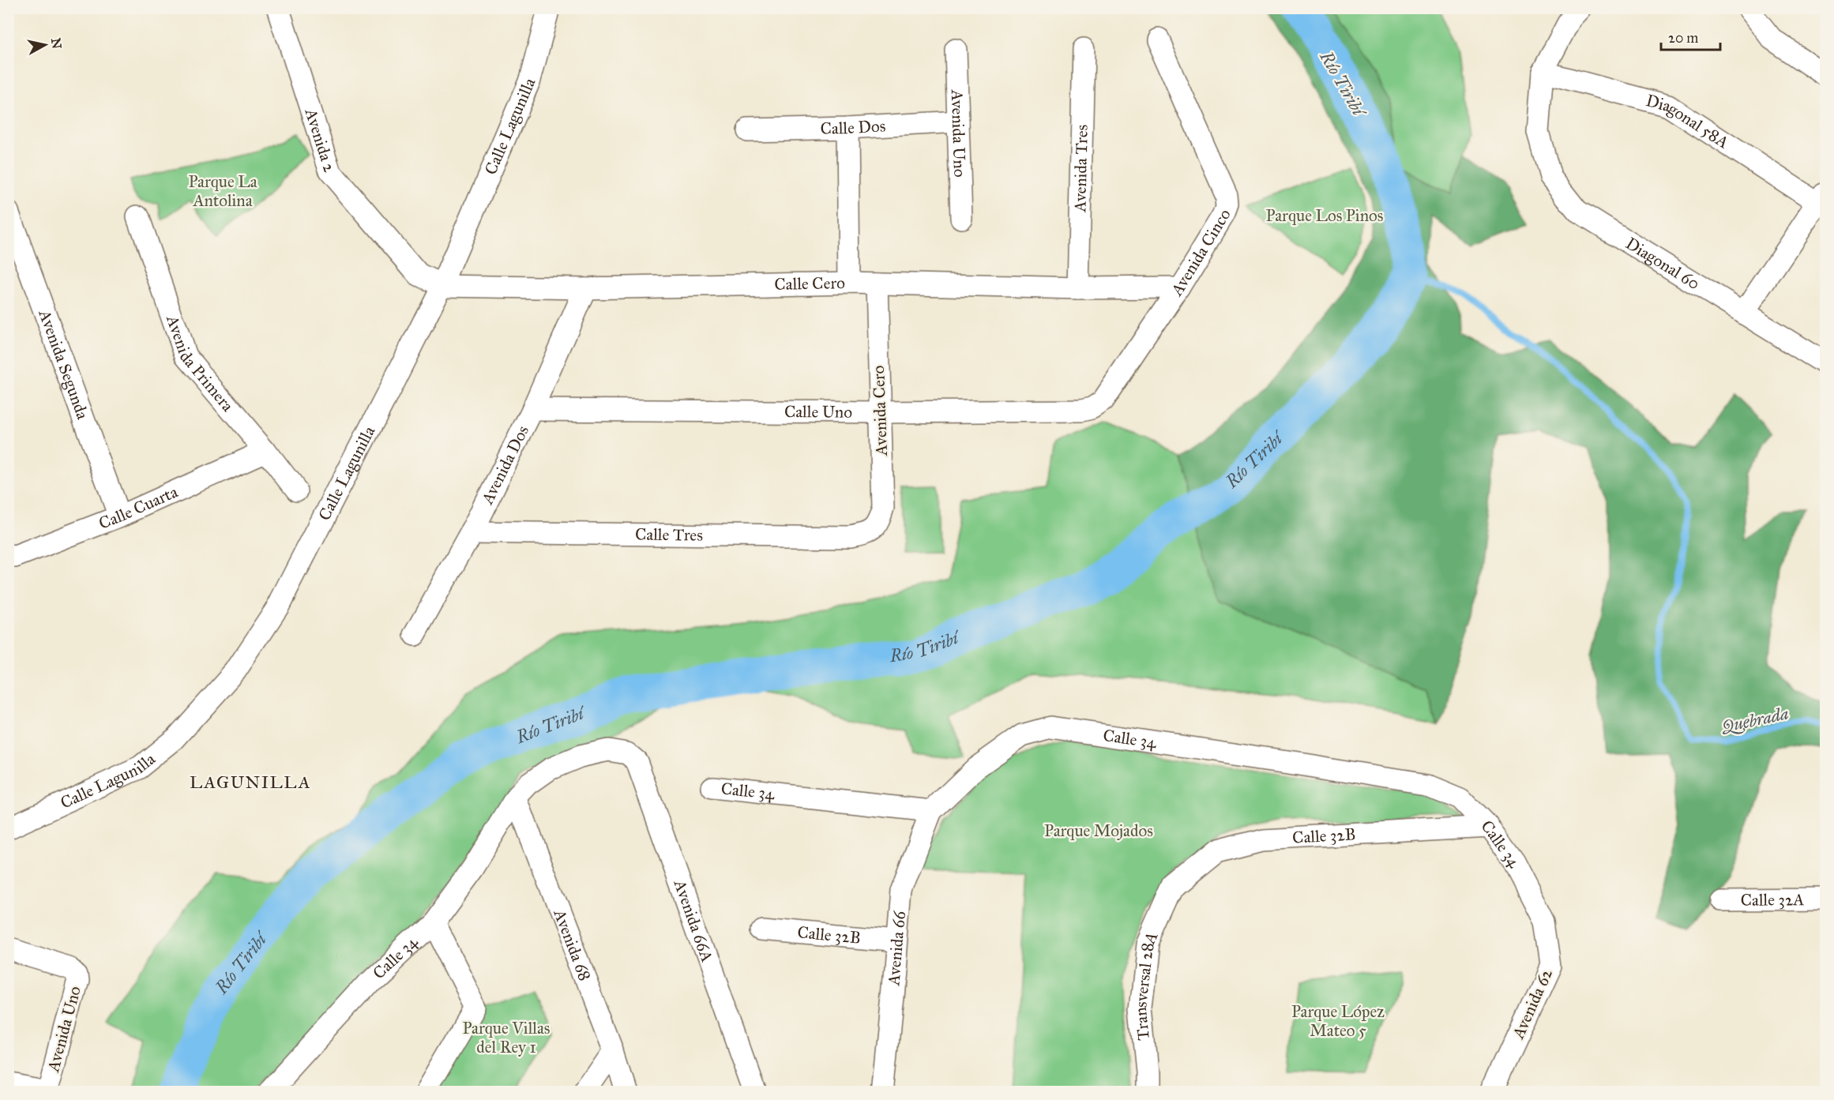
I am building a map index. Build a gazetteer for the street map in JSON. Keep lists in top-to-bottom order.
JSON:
{
  "streets": {
    "street": [
      "Diagonal 58A",
      "Calle Lagunilla",
      "Calle Dos",
      "Avenida Uno",
      "Avenida 2",
      "Avenida Tres",
      "Avenida Cinco",
      "Diagonal 60",
      "Calle Cero",
      "Avenida Primera",
      "Avenida Segunda",
      "Avenida Cero",
      "Calle Uno",
      "Avenida Dos",
      "Calle Cuarta",
      "Calle Tres",
      "Calle 34",
      "Calle 32B",
      "Calle 32A",
      "Avenida 66A",
      "Avenida 68",
      "Avenida 66",
      "Transversal 28A",
      "Avenida 62"
    ]
  },
  "crossings": [
    ["Diagonal 58A", "Diagonal 60"],
    ["Calle Lagunilla", "Avenida 2"],
    ["Calle Lagunilla", "Calle Cero"],
    ["Calle Dos", "Avenida Uno"],
    ["Avenida 2", "Calle Cero"],
    ["Avenida Tres", "Calle Cero"],
    ["Avenida Cinco", "Calle Cero"],
    ["Avenida Cinco", "Calle Uno"],
    ["Calle Cero", "Avenida Cero"],
    ["Calle Cero", "Avenida Dos"],
    ["Avenida Primera", "Calle Cuarta"],
    ["Avenida Segunda", "Calle Cuarta"],
    ["Avenida Cero", "Calle Uno"],
    ["Avenida Cero", "Calle Tres"],
    ["Calle Uno", "Avenida Dos"],
    ["Avenida Dos", "Calle Tres"],
    ["Calle 34", "Calle 32B"],
    ["Calle 34", "Avenida 66A"],
    ["Calle 34", "Avenida 68"],
    ["Calle 34", "Avenida 66"],
    ["Calle 34", "Avenida 62"],
    ["Calle 32B", "Avenida 66"],
    ["Calle 32B", "Transversal 28A"]
  ],
  "districts": ["LAGUNILLA"],
  "water": ["Río Tiribí", "Quebrada"],
  "parks": [
    "Parque La Antolina",
    "Parque Los Pinos",
    "Parque Mojados",
    "Parque López Mateo 5",
    "Parque Villas del Rey 1"
  ],
  "scale_bar": "20 m",
  "north": "right"
}
